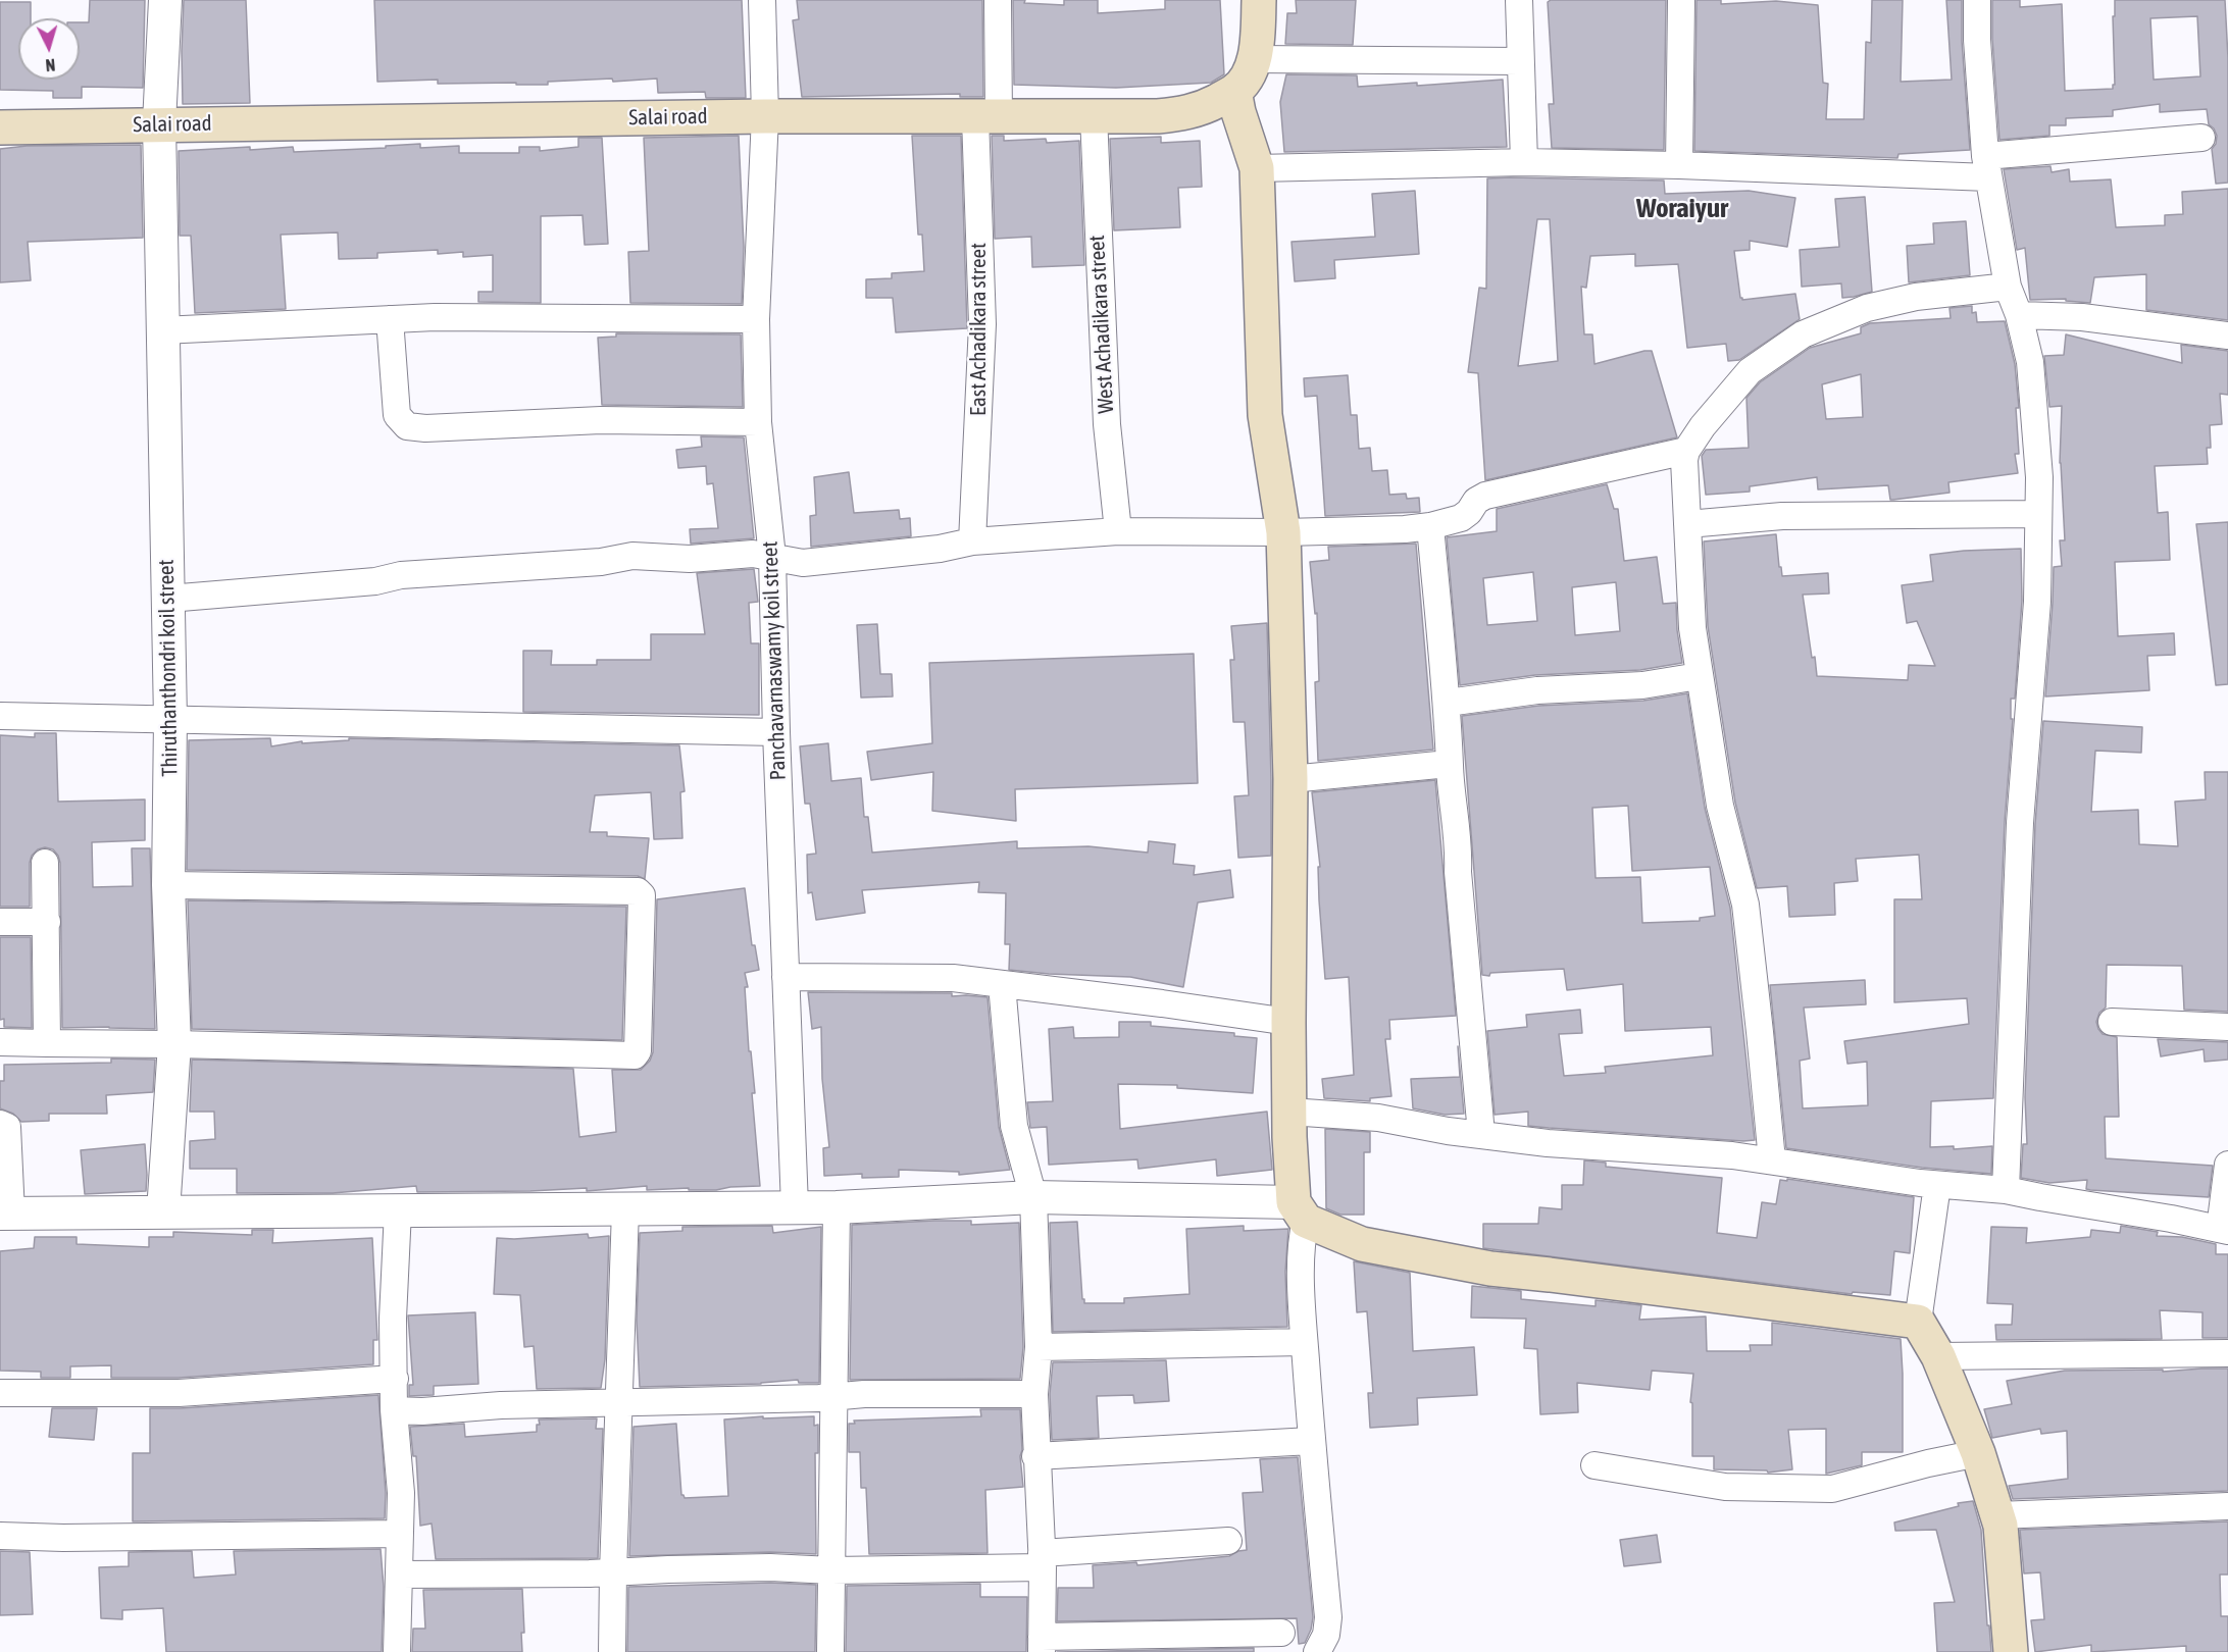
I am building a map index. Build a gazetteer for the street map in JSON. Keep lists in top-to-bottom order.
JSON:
{
  "streets": {
    "main road": ["Salai road"],
    "street": [
      "West Achadikara street",
      "East Achadikara street",
      "Panchavarnaswamy koil street",
      "Thiruthanthondri koil street"
    ]
  },
  "crossings": [
    ["Salai road", "West Achadikara street"],
    ["Salai road", "East Achadikara street"],
    ["Salai road", "Panchavarnaswamy koil street"],
    ["Salai road", "Thiruthanthondri koil street"]
  ],
  "districts": ["Woraiyur"],
  "north": "bottom"
}
